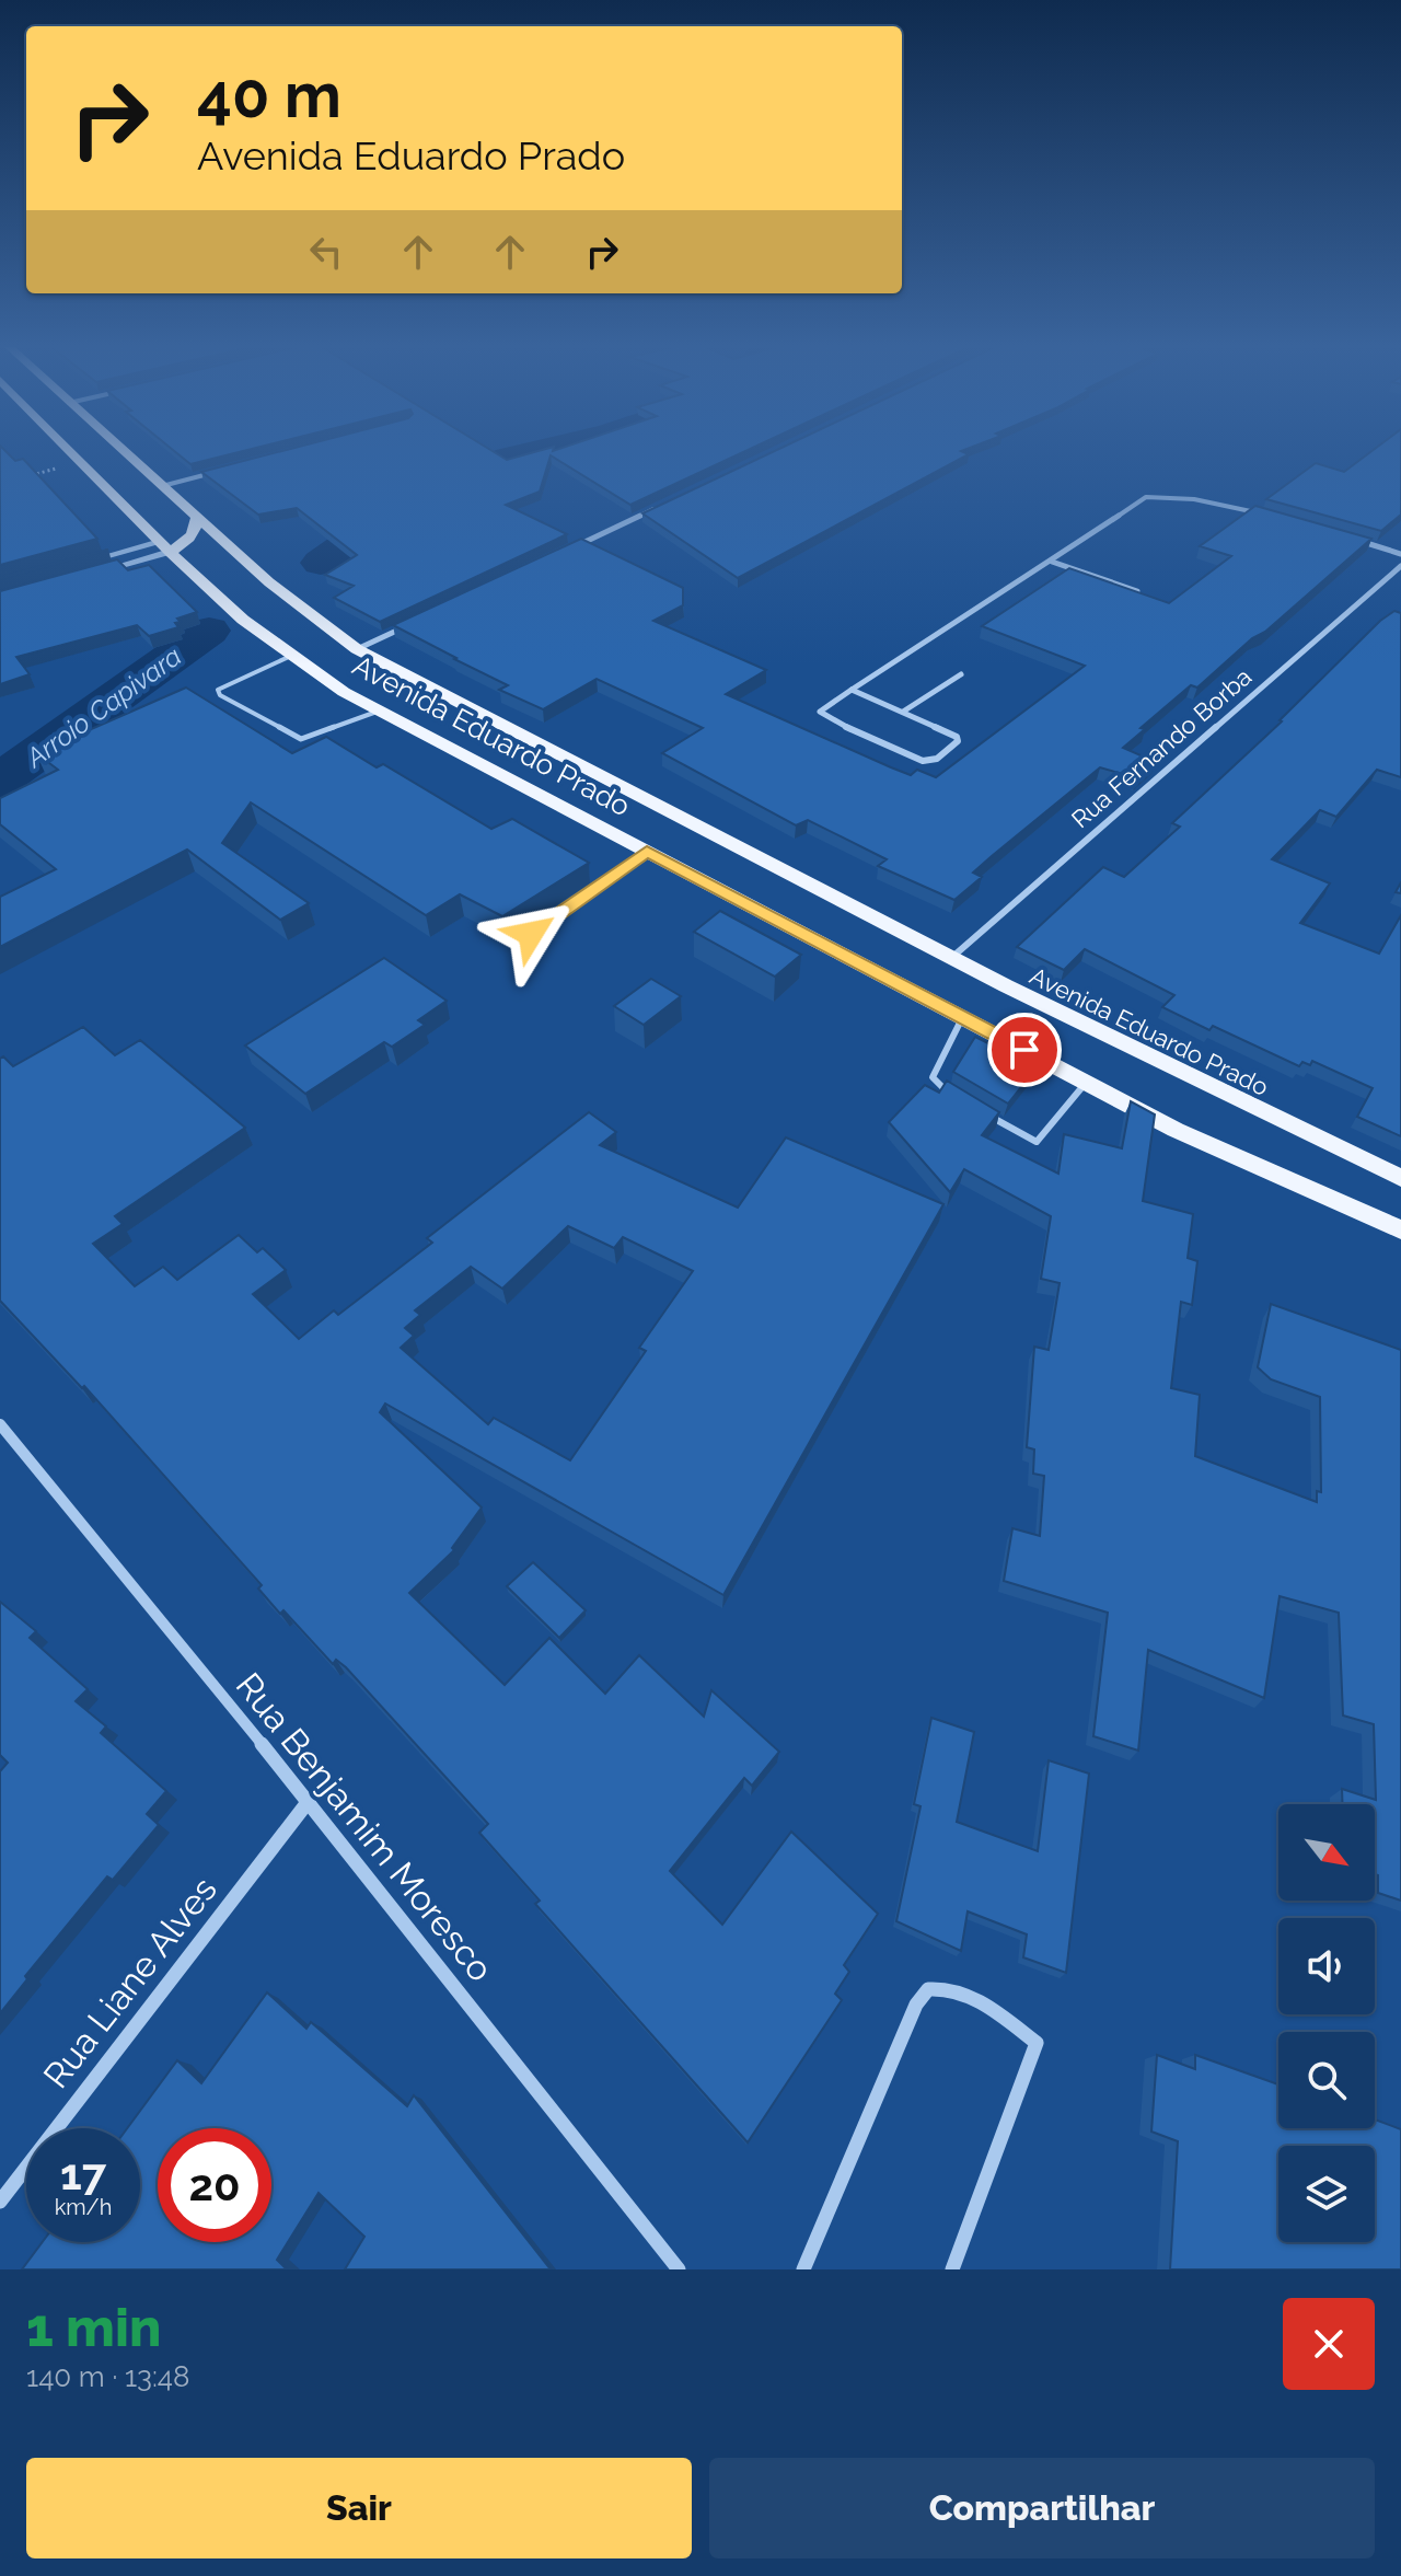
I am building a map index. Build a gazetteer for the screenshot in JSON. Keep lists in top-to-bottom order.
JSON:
{
  "streets": {
    "main road": ["Avenida Eduardo Prado"],
    "street": ["Rua Fernando Borba", "Rua Benjamim Moresco", "Rua Liane Alves"]
  },
  "crossings": [
    ["Avenida Eduardo Prado", "Rua Fernando Borba"],
    ["Rua Benjamim Moresco", "Rua Liane Alves"]
  ],
  "water": ["Arroio Capivara"],
  "north": "bottom right",
  "page": {
    "turn": ["40 m", "Avenida Eduardo Prado"],
    "speed": "17 km/h",
    "limit": "20",
    "heading": ["1 min", "140 m · 13:48"],
    "buttons": ["Sair", "Compartilhar"]
  }
}
